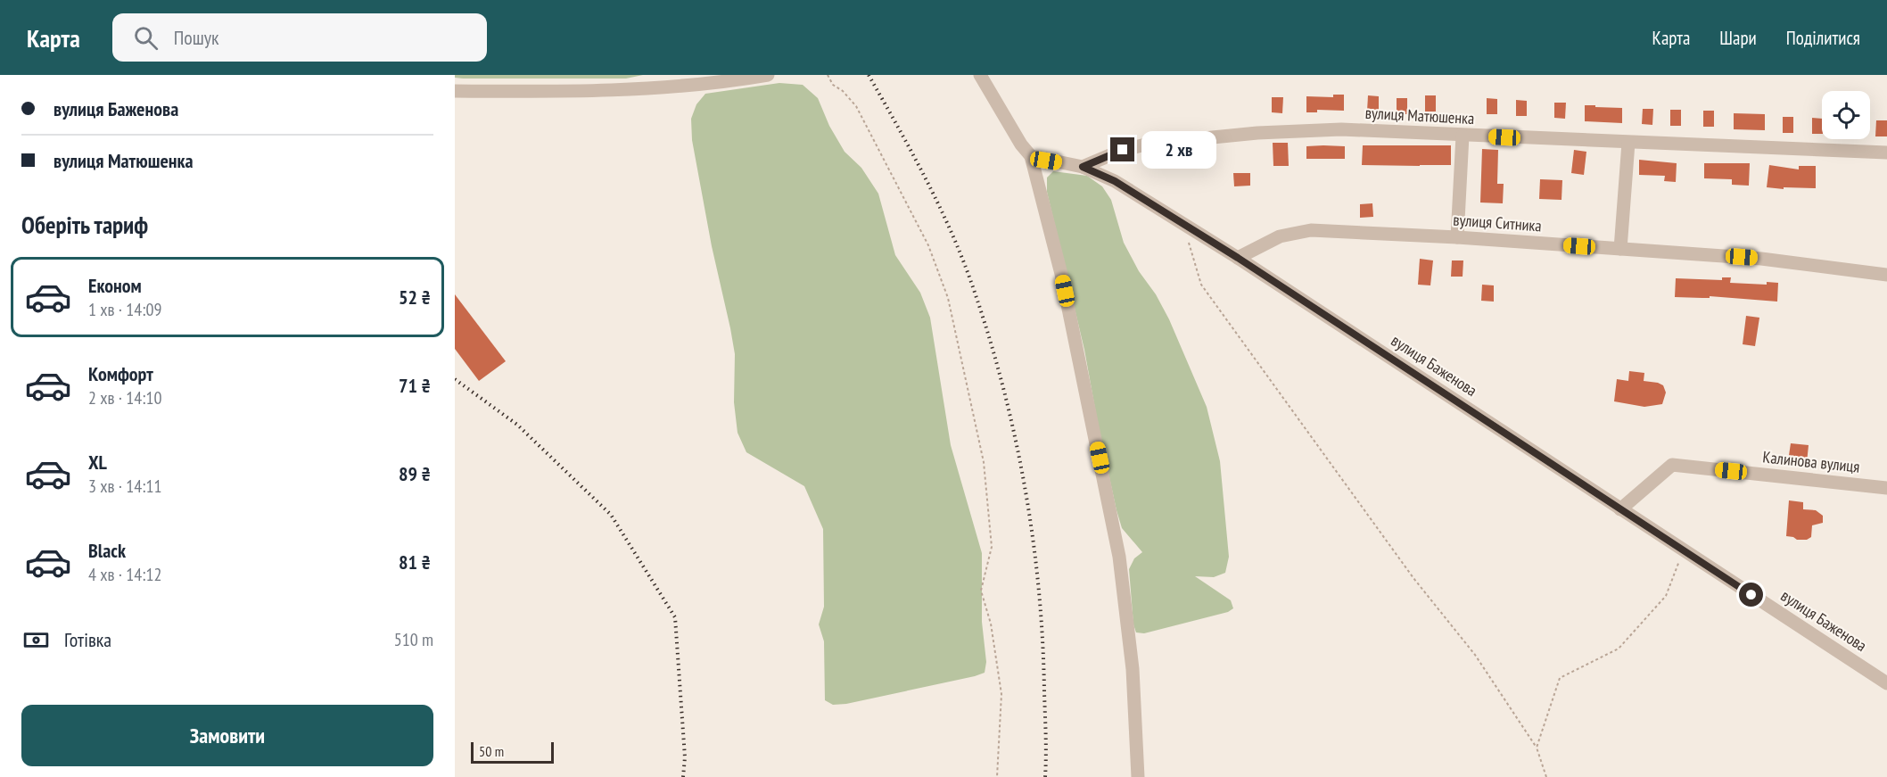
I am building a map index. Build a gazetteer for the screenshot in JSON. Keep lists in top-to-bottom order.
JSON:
{
  "streets": {
    "street": [
      "вулиця Матюшенка",
      "вулиця Ситника",
      "вулиця Баженова",
      "Калинова вулиця"
    ]
  },
  "crossings": [
    ["вулиця Матюшенка", "вулиця Баженова"],
    ["вулиця Ситника", "вулиця Баженова"],
    ["вулиця Баженова", "Калинова вулиця"]
  ],
  "scale_bar": "50 m",
  "page": {
    "header": "Карта",
    "search": "Пошук",
    "nav": ["Карта", "Шари", "Поділитися"],
    "banner": ["вулиця Баженова", "вулиця Матюшенка"],
    "bubble": "2 хв",
    "heading": "Оберіть тариф",
    "list": [
      {
        "name": "Економ",
        "note": "1 хв · 14:09",
        "value": "52 ₴"
      },
      {
        "name": "Комфорт",
        "note": "2 хв · 14:10",
        "value": "71 ₴"
      },
      {
        "name": "XL",
        "note": "3 хв · 14:11",
        "value": "89 ₴"
      },
      {
        "name": "Black",
        "note": "4 хв · 14:12",
        "value": "81 ₴"
      }
    ],
    "pay": ["Готівка", "510 m"],
    "buttons": "Замовити",
    "scale": "50 m"
  }
}
